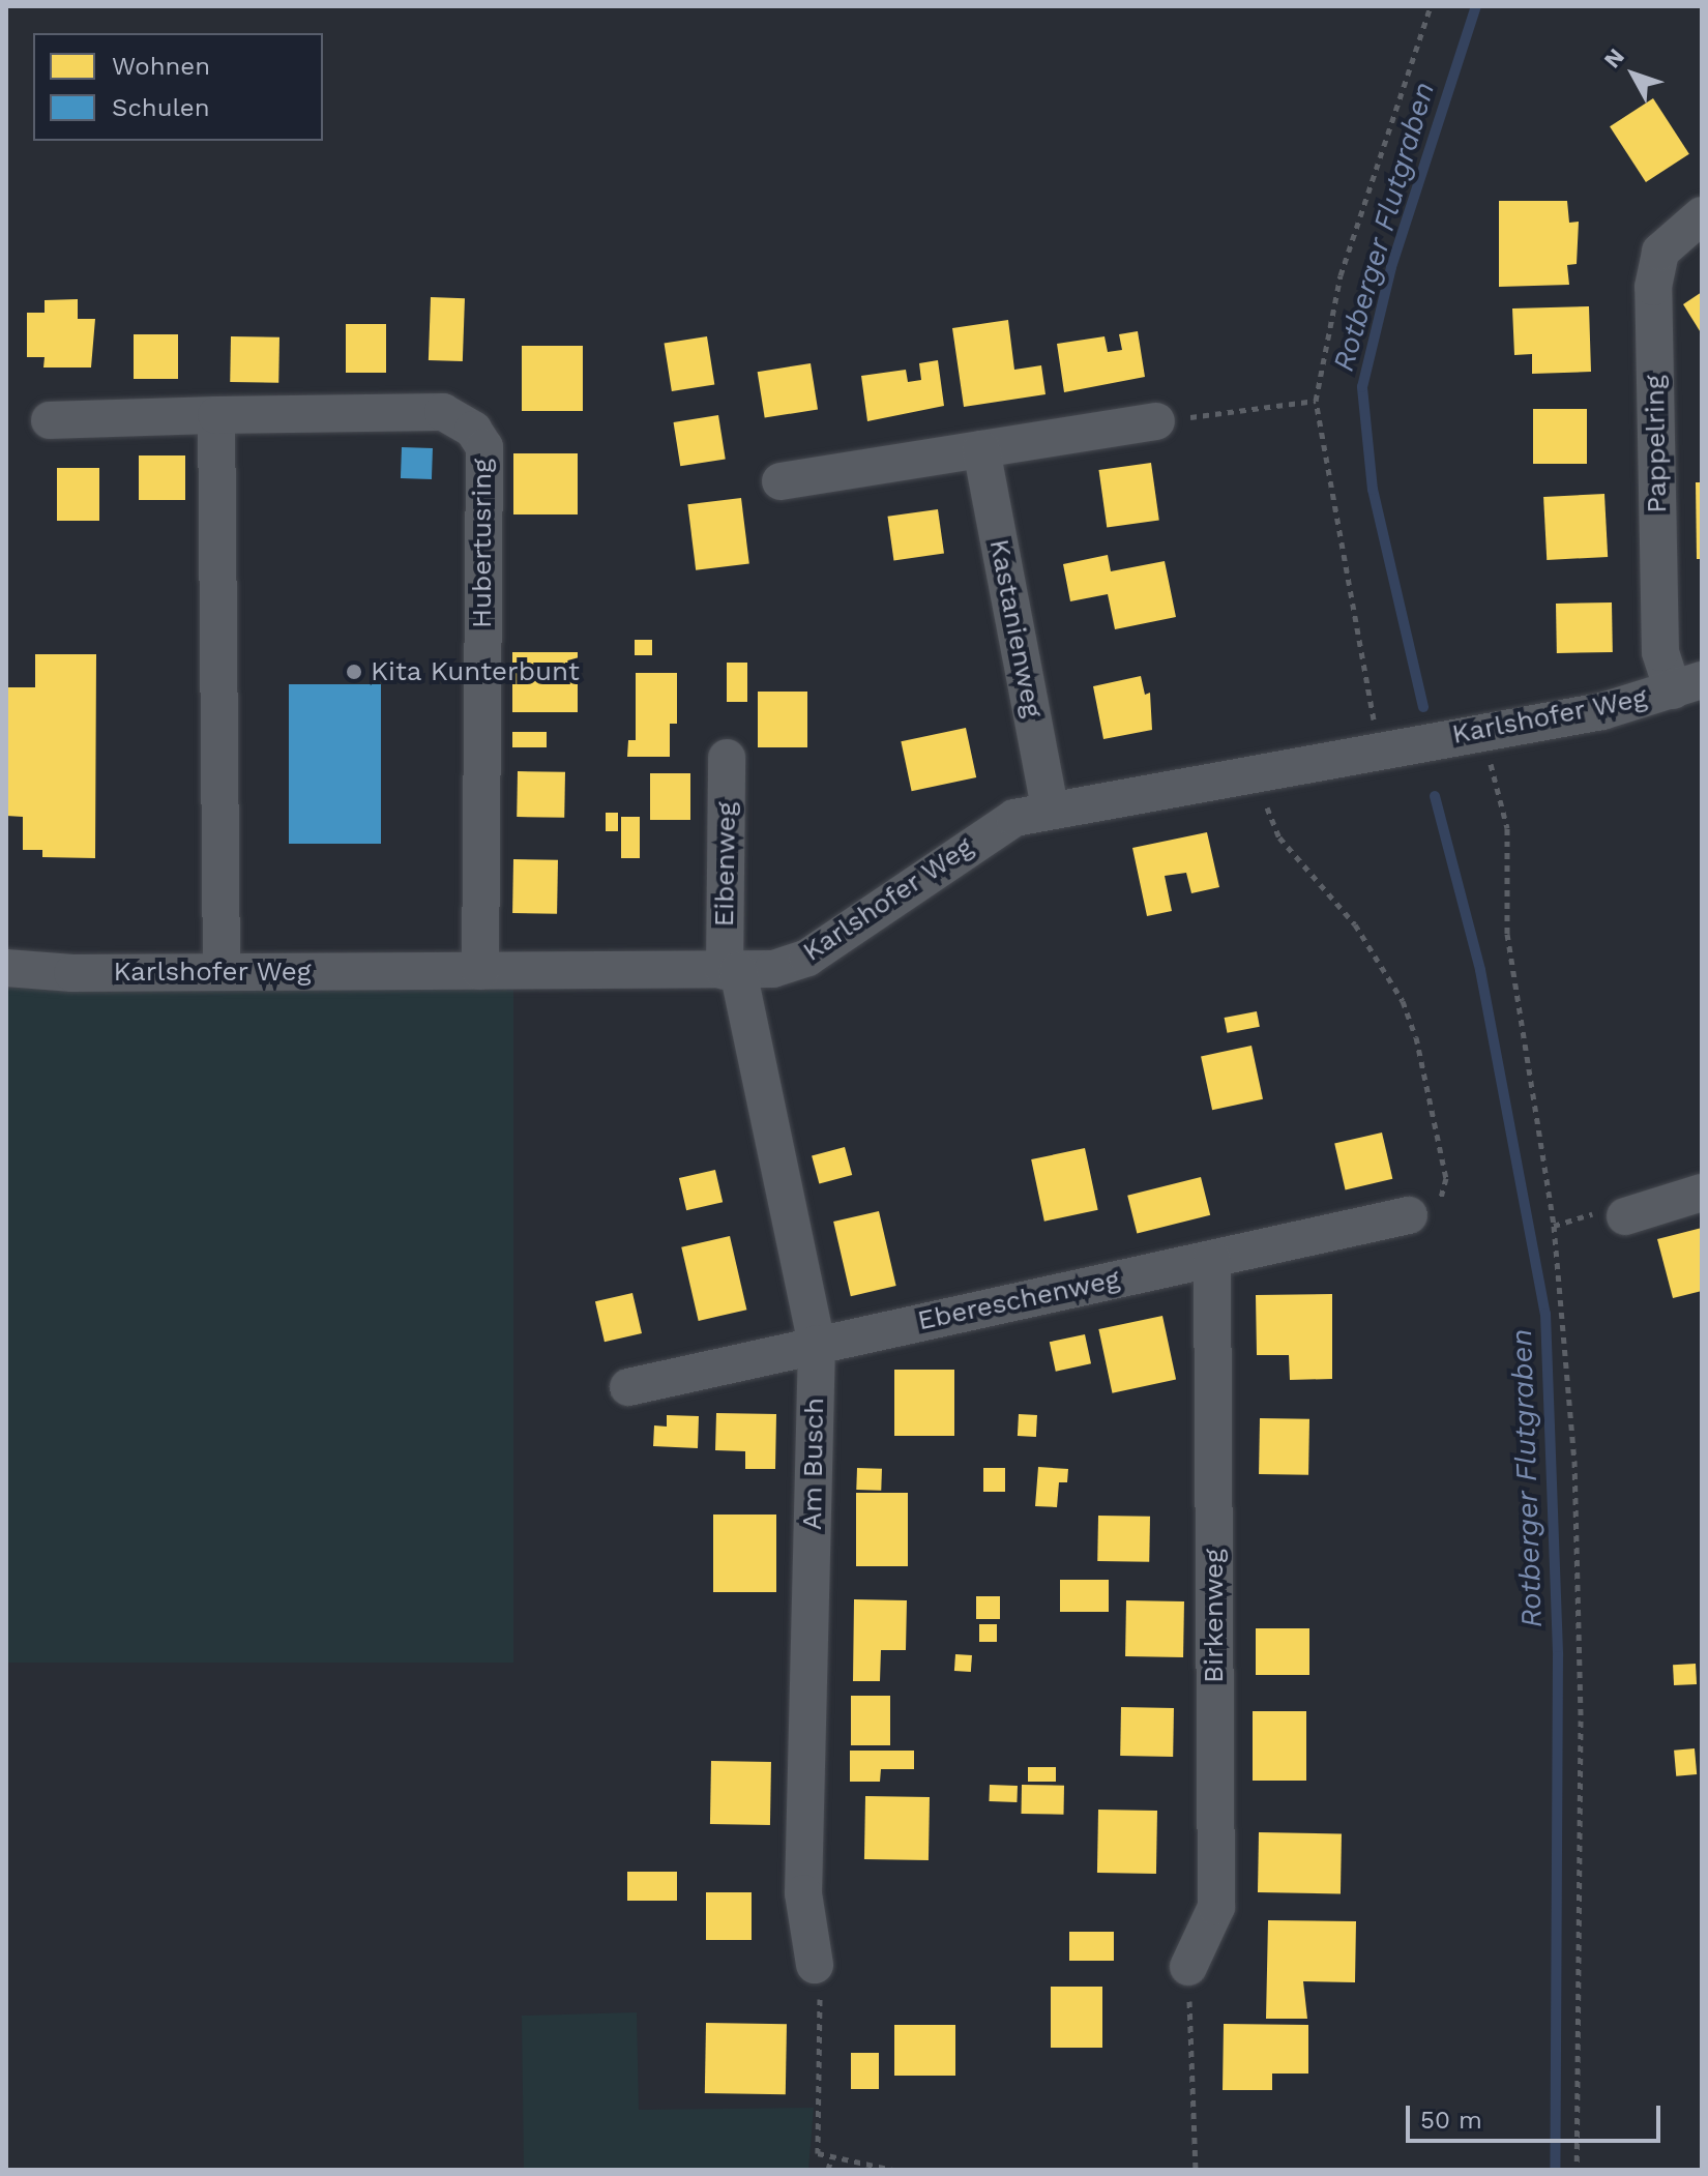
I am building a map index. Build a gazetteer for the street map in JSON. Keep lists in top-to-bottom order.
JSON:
{
  "streets": {
    "street": [
      "Pappelring",
      "Hubertusring",
      "Kastanienweg",
      "Karlshofer Weg",
      "Eibenweg",
      "Ebereschenweg",
      "Am Busch",
      "Birkenweg"
    ]
  },
  "crossings": [
    ["Pappelring", "Karlshofer Weg"],
    ["Hubertusring", "Karlshofer Weg"],
    ["Kastanienweg", "Karlshofer Weg"],
    ["Karlshofer Weg", "Eibenweg"],
    ["Karlshofer Weg", "Am Busch"],
    ["Eibenweg", "Am Busch"],
    ["Ebereschenweg", "Am Busch"],
    ["Ebereschenweg", "Birkenweg"]
  ],
  "water": ["Rotberger Flutgraben"],
  "places": ["Kita Kunterbunt"],
  "legend": ["Wohnen", "Schulen"],
  "scale_bar": "50 m",
  "north": "top left"
}
